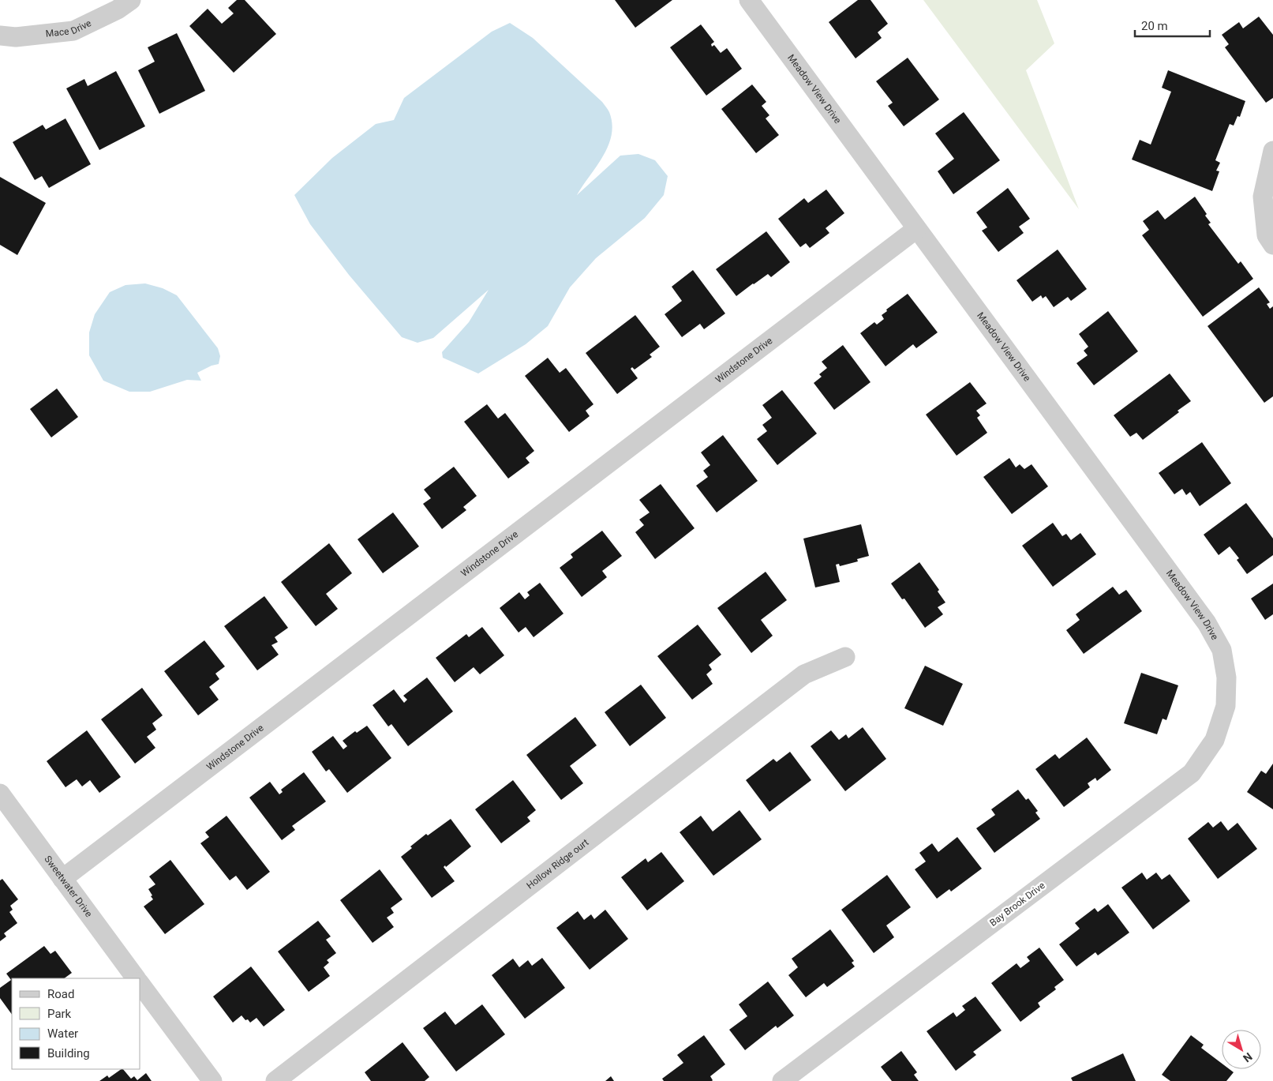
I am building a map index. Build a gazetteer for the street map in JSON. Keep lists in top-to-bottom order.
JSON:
{
  "streets": {
    "street": [
      "Mace Drive",
      "Meadow View Drive",
      "Windstone Drive",
      "Hollow Ridge ourt",
      "Sweetwater Drive",
      "Bay Brook Drive"
    ]
  },
  "crossings": [
    ["Meadow View Drive", "Windstone Drive"],
    ["Meadow View Drive", "Bay Brook Drive"],
    ["Windstone Drive", "Sweetwater Drive"]
  ],
  "legend": [
    "Road",
    "Park",
    "Water",
    "Building"
  ],
  "scale_bar": "20 m",
  "north": "bottom right"
}
